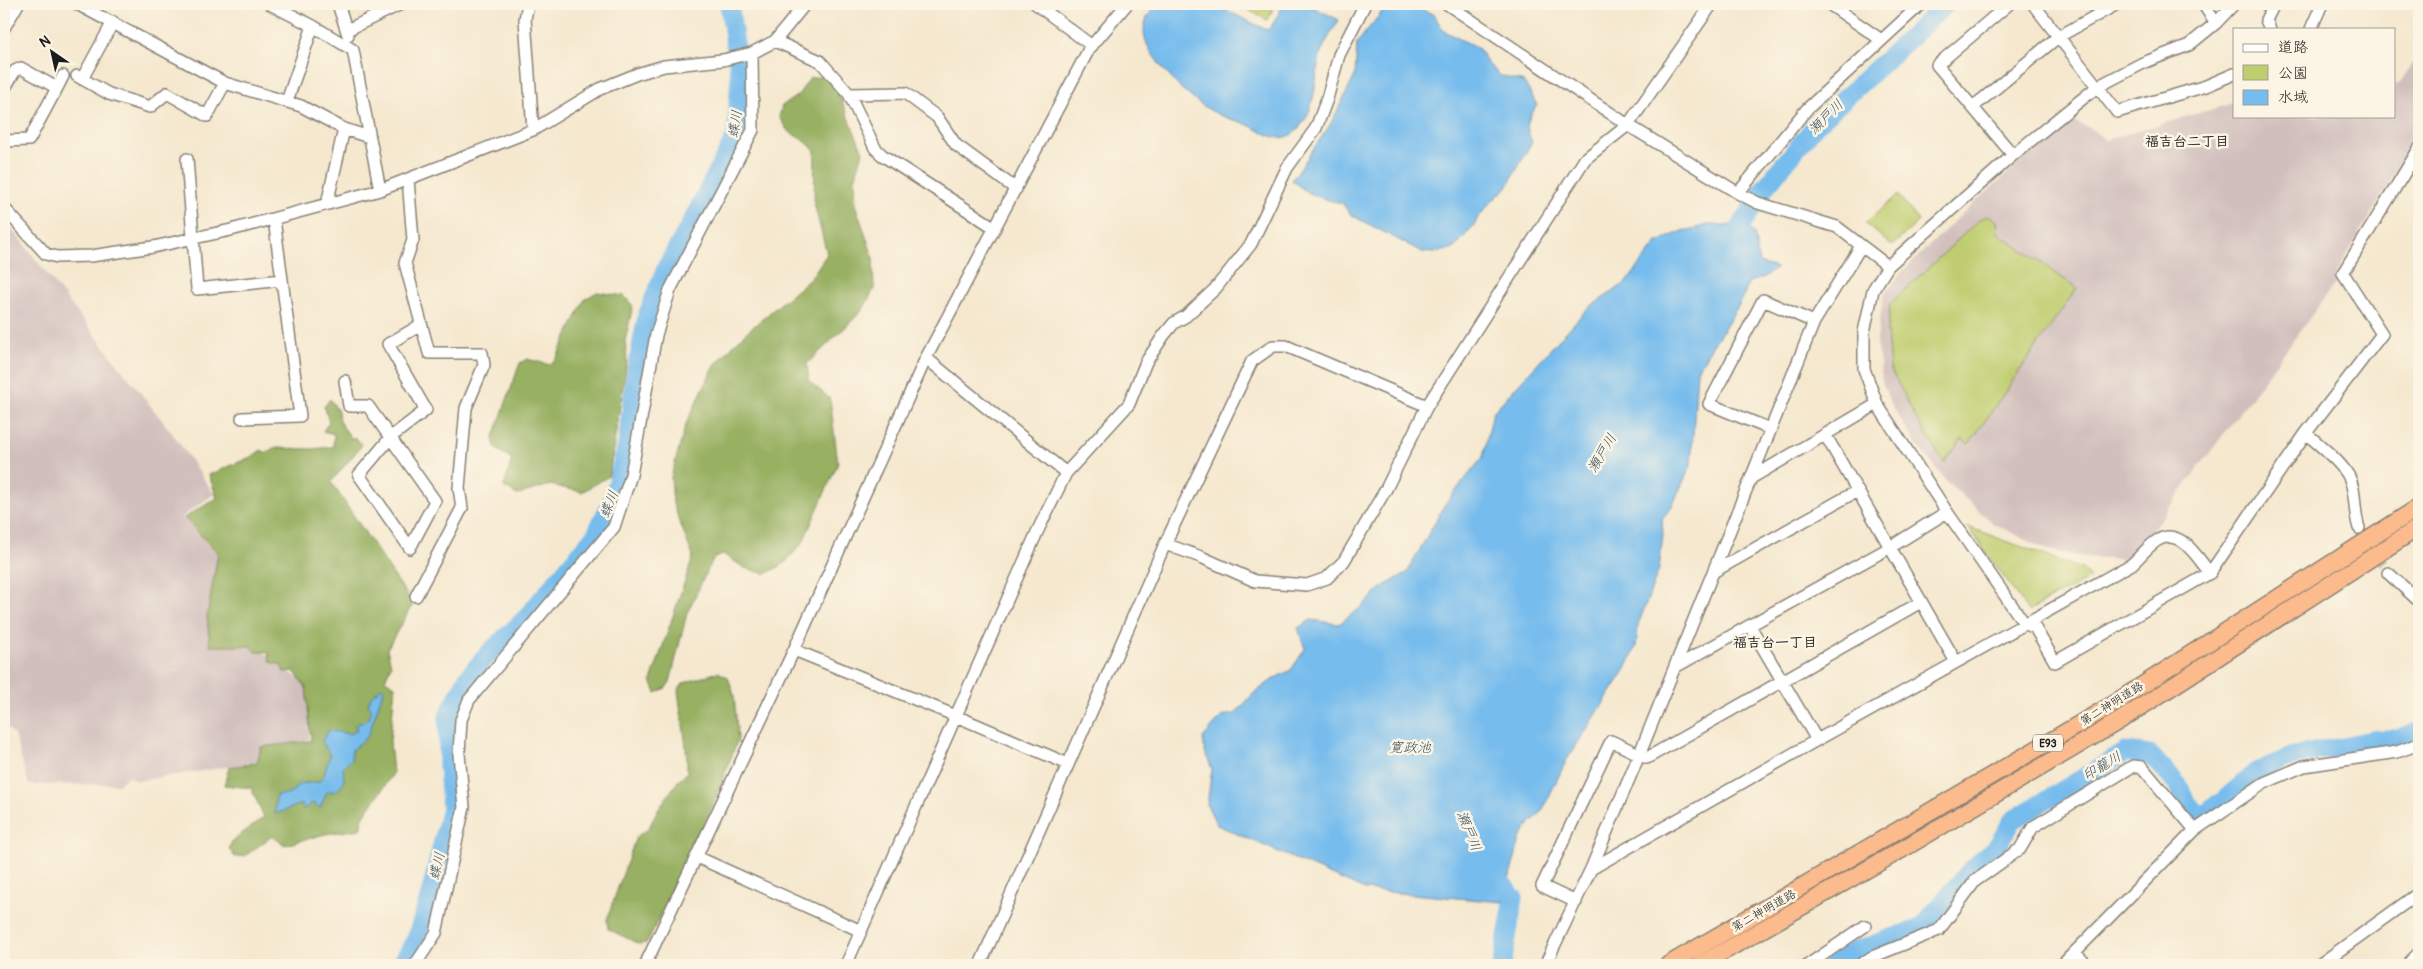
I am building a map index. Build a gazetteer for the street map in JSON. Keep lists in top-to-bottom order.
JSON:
{
  "streets": {
    "highway": ["第二神明道路", "E93"]
  },
  "districts": ["福吉台二丁目", "福吉台一丁目"],
  "water": [
    "瀬戸川",
    "蝶川",
    "寛政池",
    "印籠川"
  ],
  "legend": ["道路", "公園", "水域"],
  "north": "top left"
}
